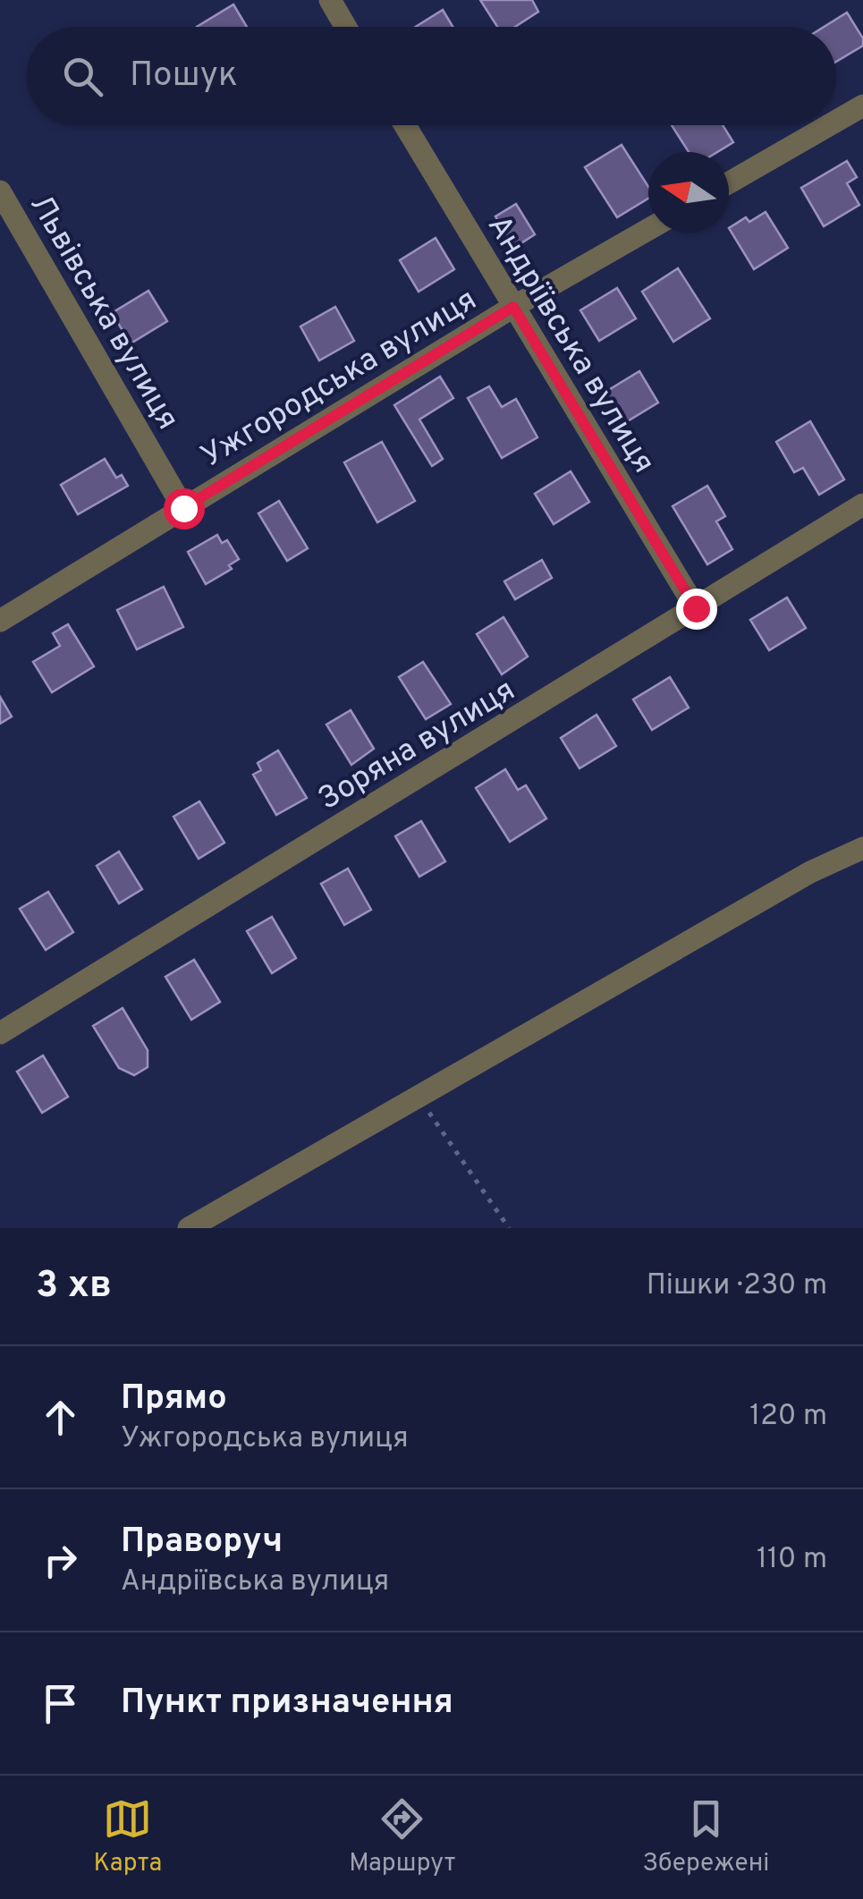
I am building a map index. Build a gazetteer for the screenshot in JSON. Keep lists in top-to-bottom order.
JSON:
{
  "streets": {
    "street": [
      "Львівська вулиця",
      "Андріївська вулиця",
      "Ужгородська вулиця",
      "Зоряна вулиця"
    ]
  },
  "crossings": [
    ["Львівська вулиця", "Ужгородська вулиця"],
    ["Андріївська вулиця", "Ужгородська вулиця"],
    ["Андріївська вулиця", "Зоряна вулиця"]
  ],
  "north": "left",
  "page": {
    "search": "Пошук",
    "heading": ["3 хв", "Пішки · 230 m"],
    "list": [
      ["Прямо", "Ужгородська вулиця", "120 m"],
      ["Праворуч", "Андріївська вулиця", "110 m"],
      "Пункт призначення"
    ],
    "nav": ["Карта", "Маршрут", "Збережені"]
  }
}
